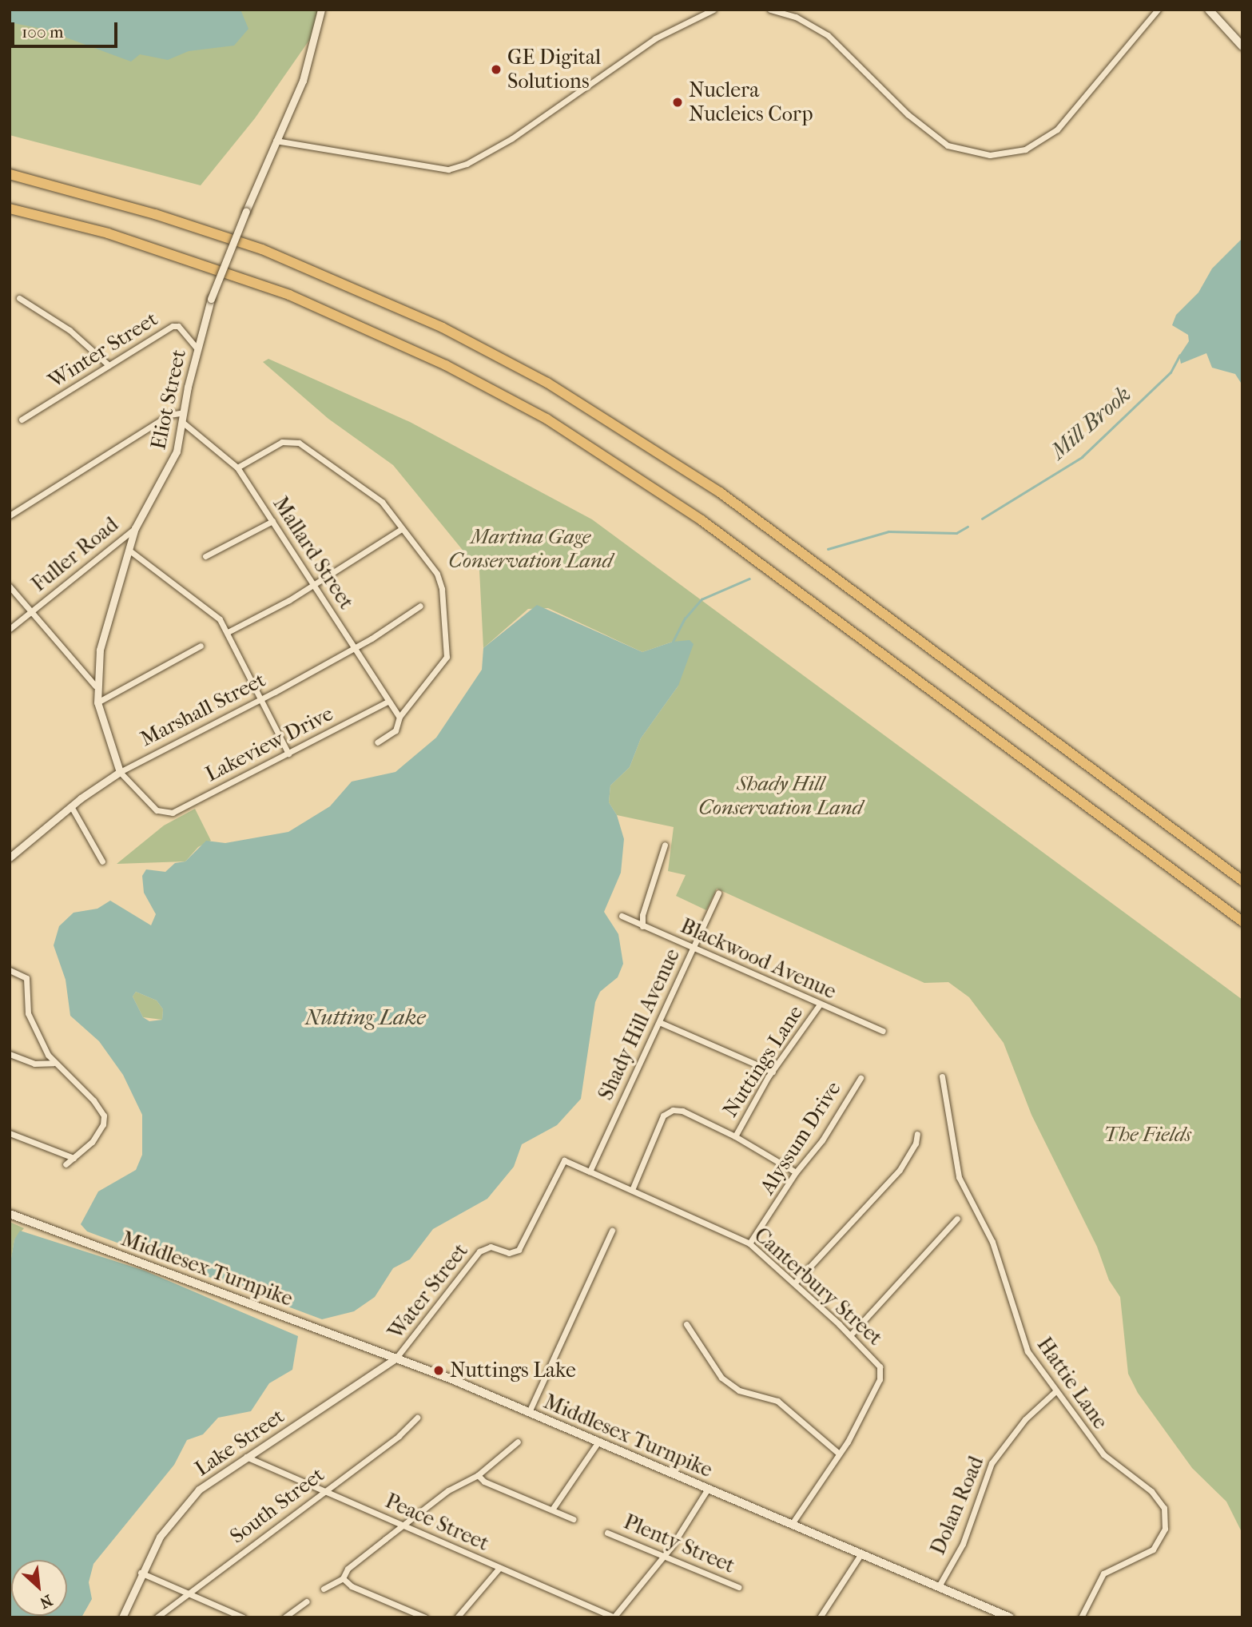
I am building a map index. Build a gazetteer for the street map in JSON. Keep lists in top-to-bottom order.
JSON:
{
  "streets": {
    "main road": ["Middlesex Turnpike"],
    "street": [
      "Winter Street",
      "Eliot Street",
      "Mallard Street",
      "Fuller Road",
      "Marshall Street",
      "Lakeview Drive",
      "Blackwood Avenue",
      "Shady Hill Avenue",
      "Nuttings Lane",
      "Alyssum Drive",
      "Canterbury Street",
      "Water Street",
      "Hattie Lane",
      "Lake Street",
      "South Street",
      "Dolan Road",
      "Peace Street",
      "Plenty Street"
    ]
  },
  "crossings": [
    ["Winter Street", "Eliot Street"],
    ["Eliot Street", "Mallard Street"],
    ["Eliot Street", "Fuller Road"],
    ["Eliot Street", "Marshall Street"],
    ["Eliot Street", "Lakeview Drive"],
    ["Mallard Street", "Marshall Street"],
    ["Mallard Street", "Lakeview Drive"],
    ["Blackwood Avenue", "Shady Hill Avenue"],
    ["Blackwood Avenue", "Nuttings Lane"],
    ["Shady Hill Avenue", "Canterbury Street"],
    ["Alyssum Drive", "Canterbury Street"],
    ["Middlesex Turnpike", "Canterbury Street"],
    ["Middlesex Turnpike", "Water Street"],
    ["Middlesex Turnpike", "Lake Street"],
    ["Middlesex Turnpike", "Dolan Road"],
    ["Canterbury Street", "Water Street"],
    ["Water Street", "Lake Street"],
    ["Hattie Lane", "Dolan Road"],
    ["Lake Street", "Peace Street"],
    ["South Street", "Peace Street"]
  ],
  "water": ["Mill Brook", "Nutting Lake"],
  "parks": ["Martina Gage Conservation Land", "Shady Hill Conservation Land", "The Fields"],
  "places": ["GE Digital Solutions", "Nuclera Nucleics Corp", "Nuttings Lake"],
  "scale_bar": "100 m",
  "north": "bottom right"
}
